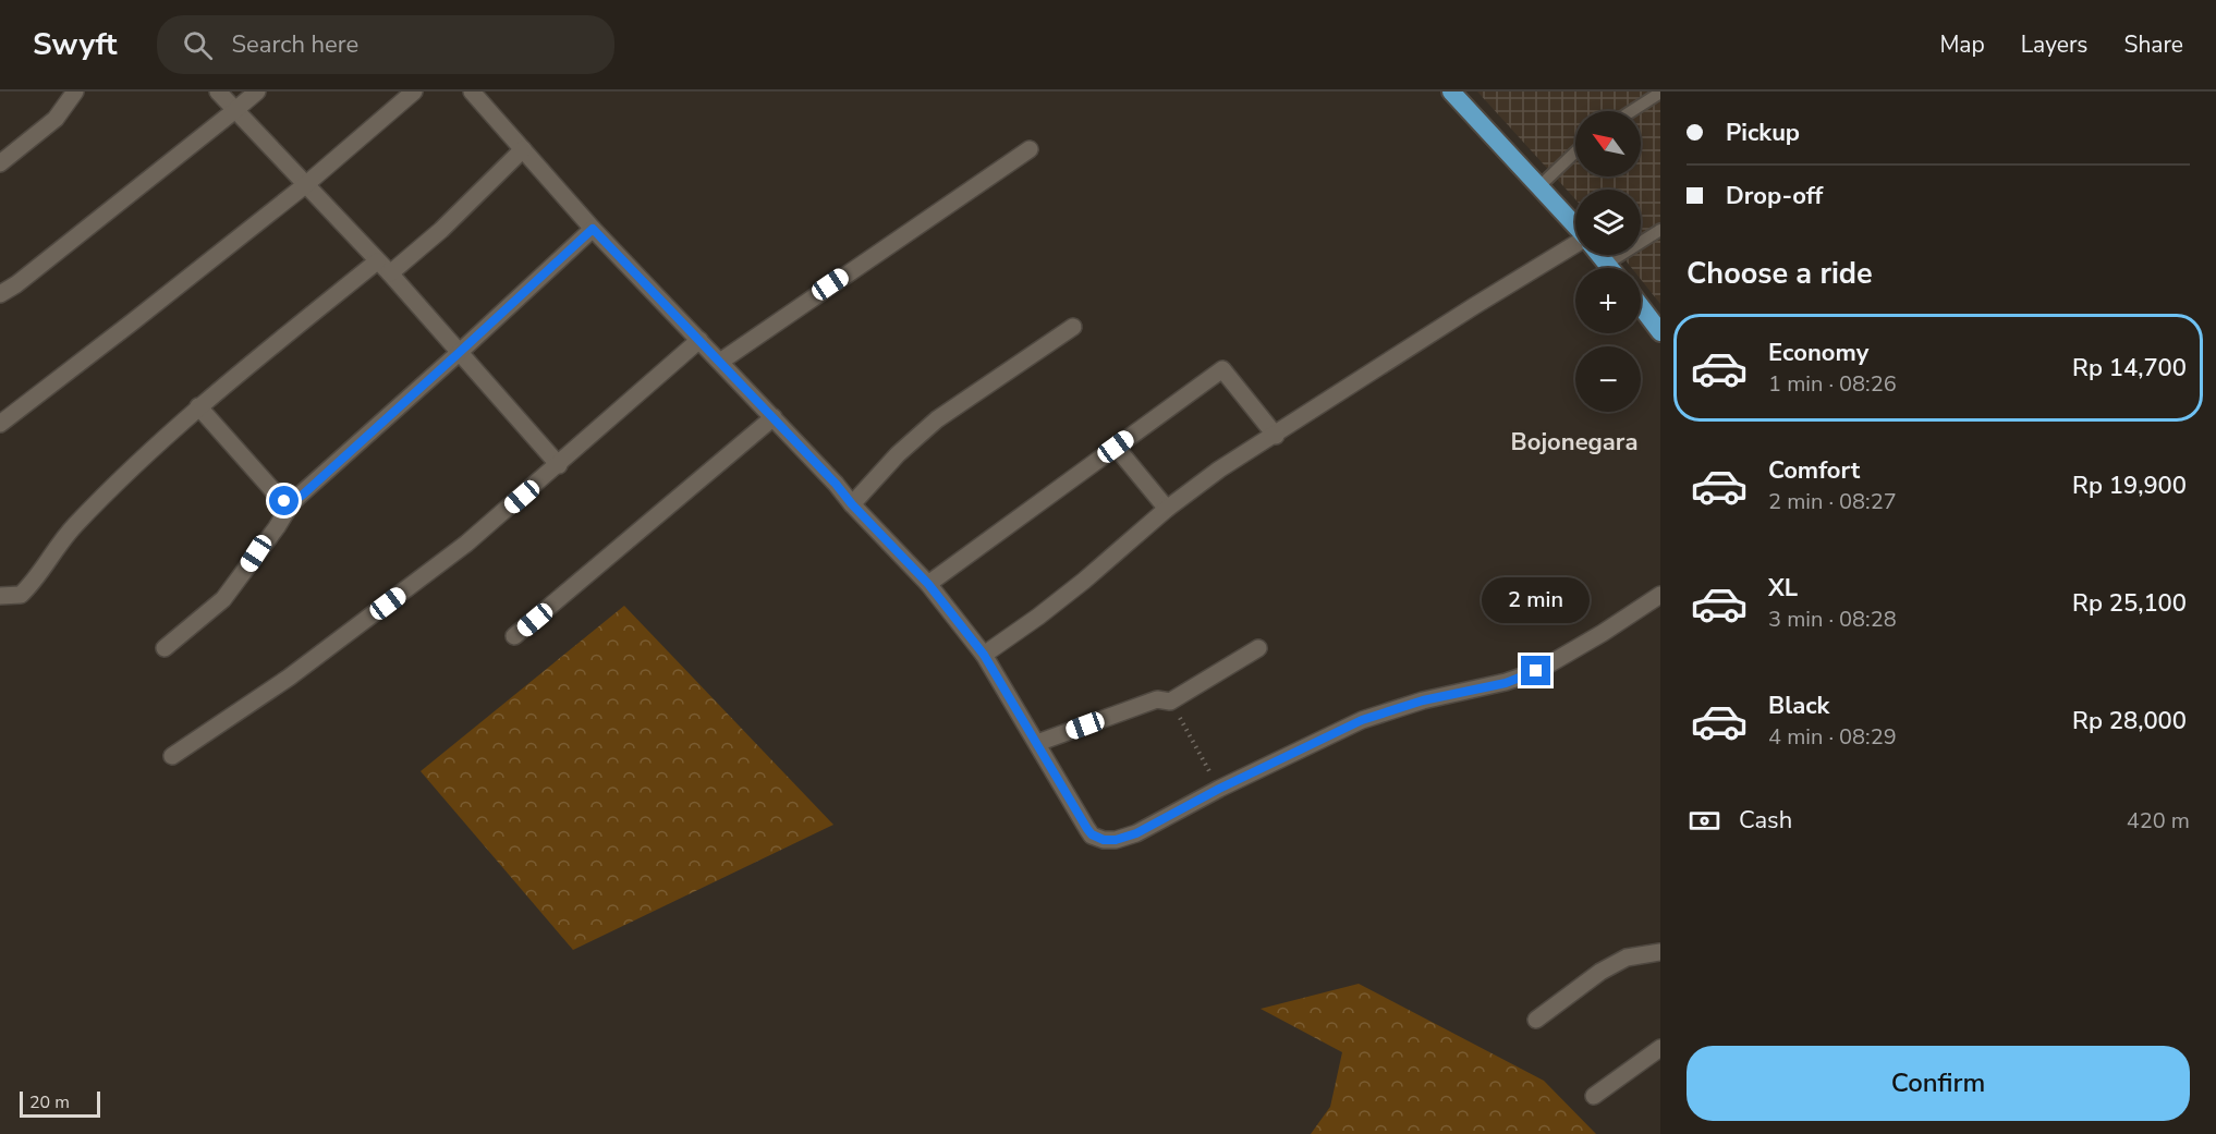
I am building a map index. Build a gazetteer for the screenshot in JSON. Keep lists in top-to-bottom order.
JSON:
{
  "districts": ["Bojonegara"],
  "scale_bar": "20 m",
  "north": "top left",
  "page": {
    "header": "Swyft",
    "search": "Search here",
    "nav": ["Map", "Layers", "Share"],
    "banner": ["Pickup", "Drop-off"],
    "map_buttons": ["+", "−"],
    "heading": "Choose a ride",
    "list": [
      {
        "name": "Economy",
        "note": "1 min · 08:26",
        "value": "Rp 14,700"
      },
      {
        "name": "Comfort",
        "note": "2 min · 08:27",
        "value": "Rp 19,900"
      },
      {
        "name": "XL",
        "note": "3 min · 08:28",
        "value": "Rp 25,100"
      },
      {
        "name": "Black",
        "note": "4 min · 08:29",
        "value": "Rp 28,000"
      }
    ],
    "bubble": "2 min",
    "pay": ["Cash", "420 m"],
    "buttons": "Confirm",
    "scale": "20 m"
  }
}
